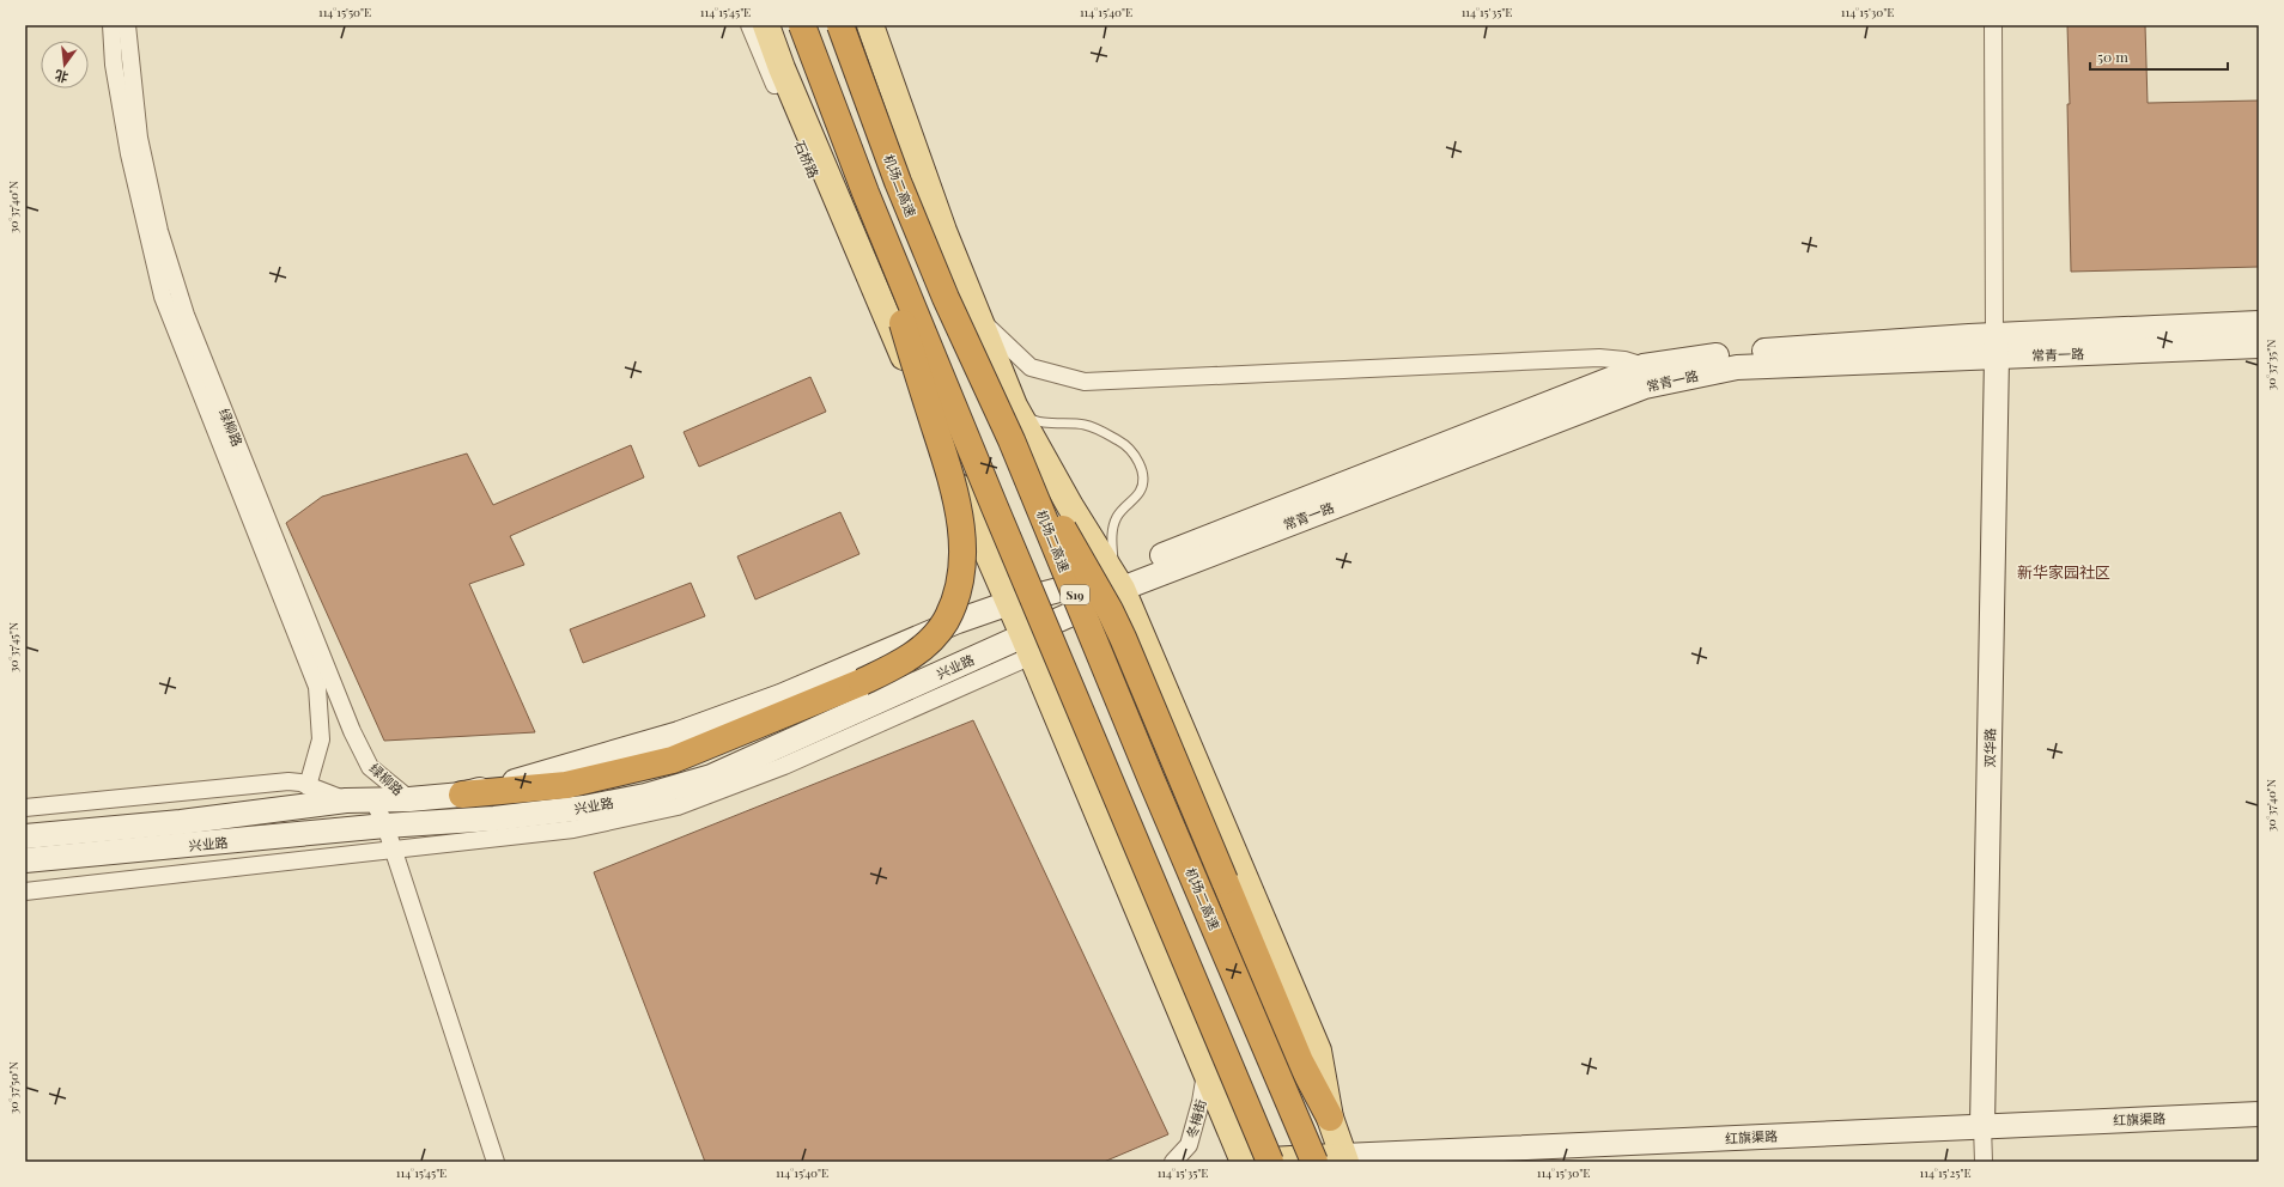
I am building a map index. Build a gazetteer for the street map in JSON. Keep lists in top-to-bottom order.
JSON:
{
  "streets": {
    "highway": ["机场二高速", "S19"],
    "main road": [
      "常青一路",
      "兴业路",
      "双华路",
      "红旗渠路"
    ],
    "street": ["石桥路", "绿柳路", "冬梅街"]
  },
  "crossings": [
    ["常青一路", "兴业路"],
    ["常青一路", "双华路"],
    ["绿柳路", "兴业路"],
    ["双华路", "红旗渠路"]
  ],
  "districts": ["新华家园社区"],
  "scale_bar": "50 m",
  "north": "bottom",
  "coordinates": [
    "114°15'50\"E",
    "114°15'45\"E",
    "114°15'40\"E",
    "114°15'35\"E",
    "114°15'30\"E",
    "30°37'40\"N",
    "30°37'35\"N",
    "30°37'45\"N",
    "30°37'50\"N",
    "114°15'25\"E"
  ]
}
